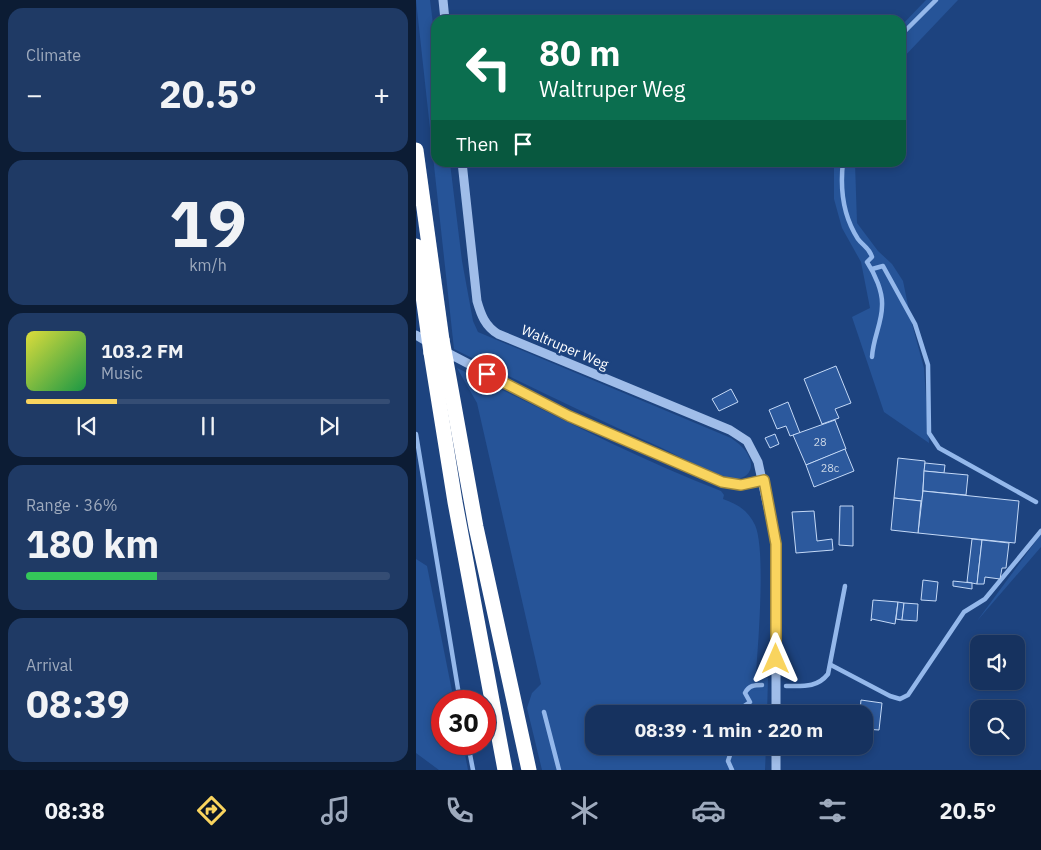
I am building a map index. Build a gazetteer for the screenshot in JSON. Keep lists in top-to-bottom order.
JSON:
{
  "streets": {
    "street": ["Waltruper Weg"]
  },
  "house_numbers": ["28", "28c"],
  "page": {
    "tile": [
      "Climate",
      ["19", "km/h"],
      ["Range · 36%", "180 km"],
      ["Arrival", "08:39"]
    ],
    "turn": ["80 m", "Waltruper Weg"],
    "heat": ["−", "20.5°", "+"],
    "then": "Then",
    "song": ["103.2 FM", "Music"],
    "limit": "30",
    "trip": "08:39 · 1 min · 220 m",
    "tabs": ["08:38", "20.5°"]
  }
}
